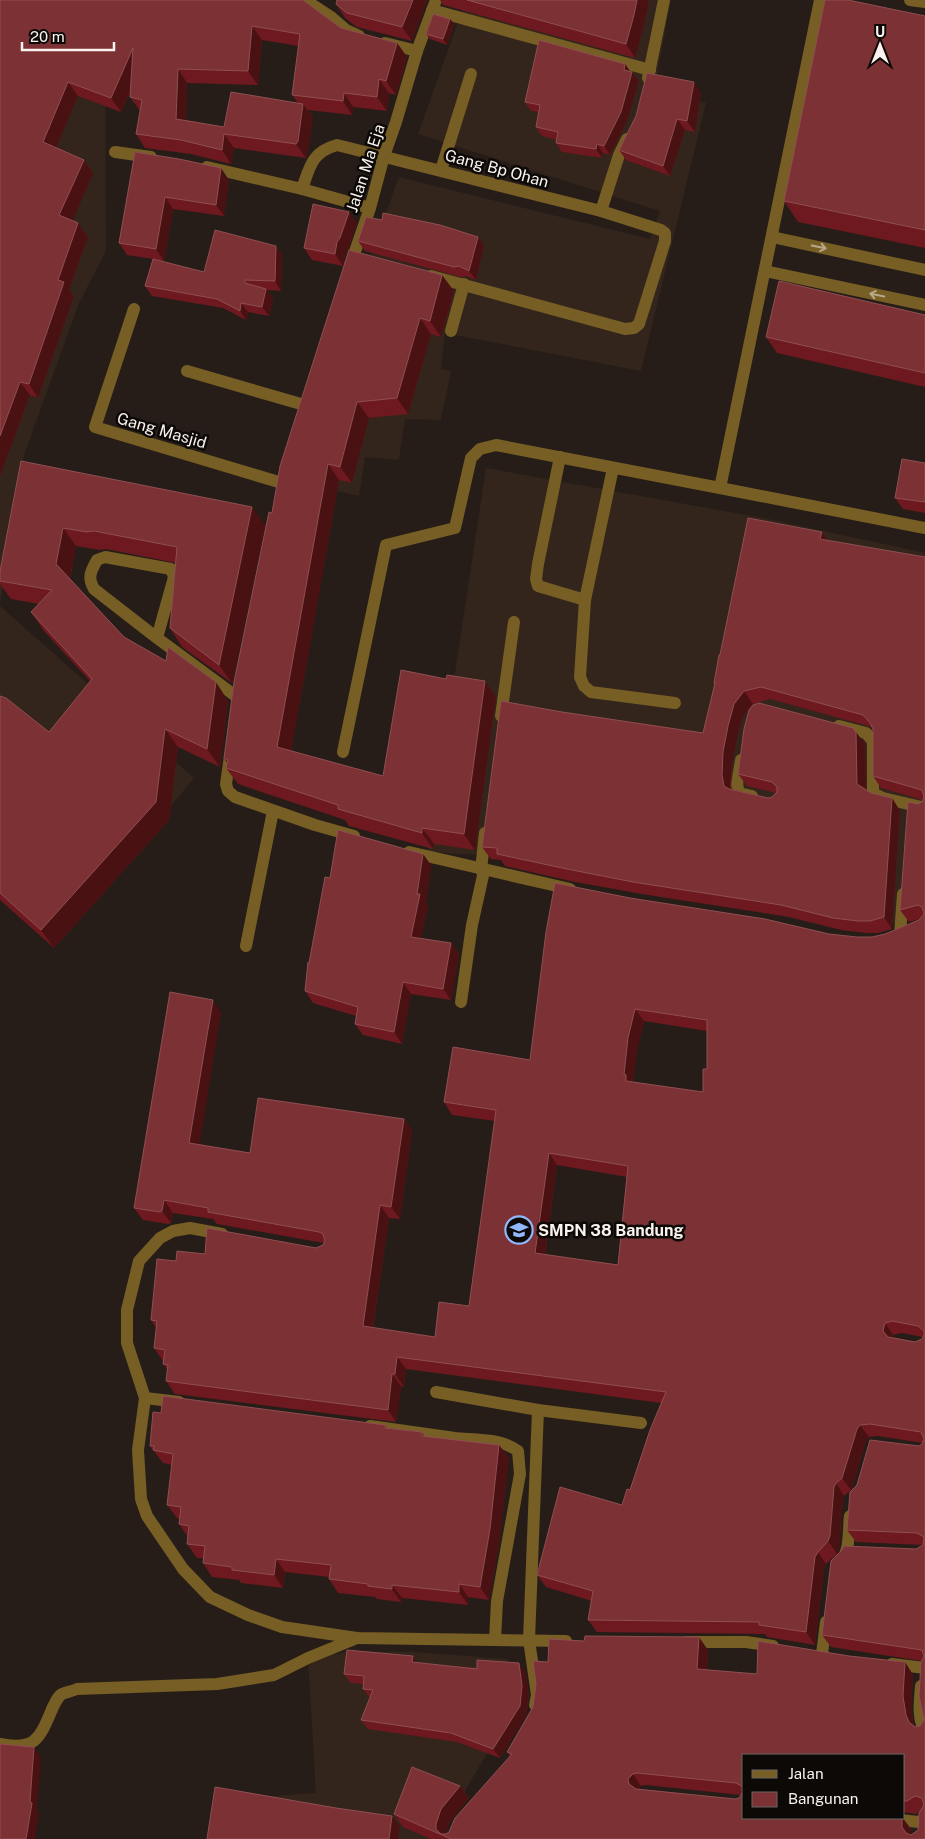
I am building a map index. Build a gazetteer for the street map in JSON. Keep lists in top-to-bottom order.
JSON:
{
  "streets": {
    "street": ["Jalan Ma Eja", "Gang Bp Ohan", "Gang Masjid"]
  },
  "crossings": [
    ["Jalan Ma Eja", "Gang Bp Ohan"]
  ],
  "places": {
    "school or university": ["SMPN 38 Bandung"]
  },
  "legend": ["Jalan", "Bangunan"],
  "scale_bar": "20 m",
  "north": "top"
}
